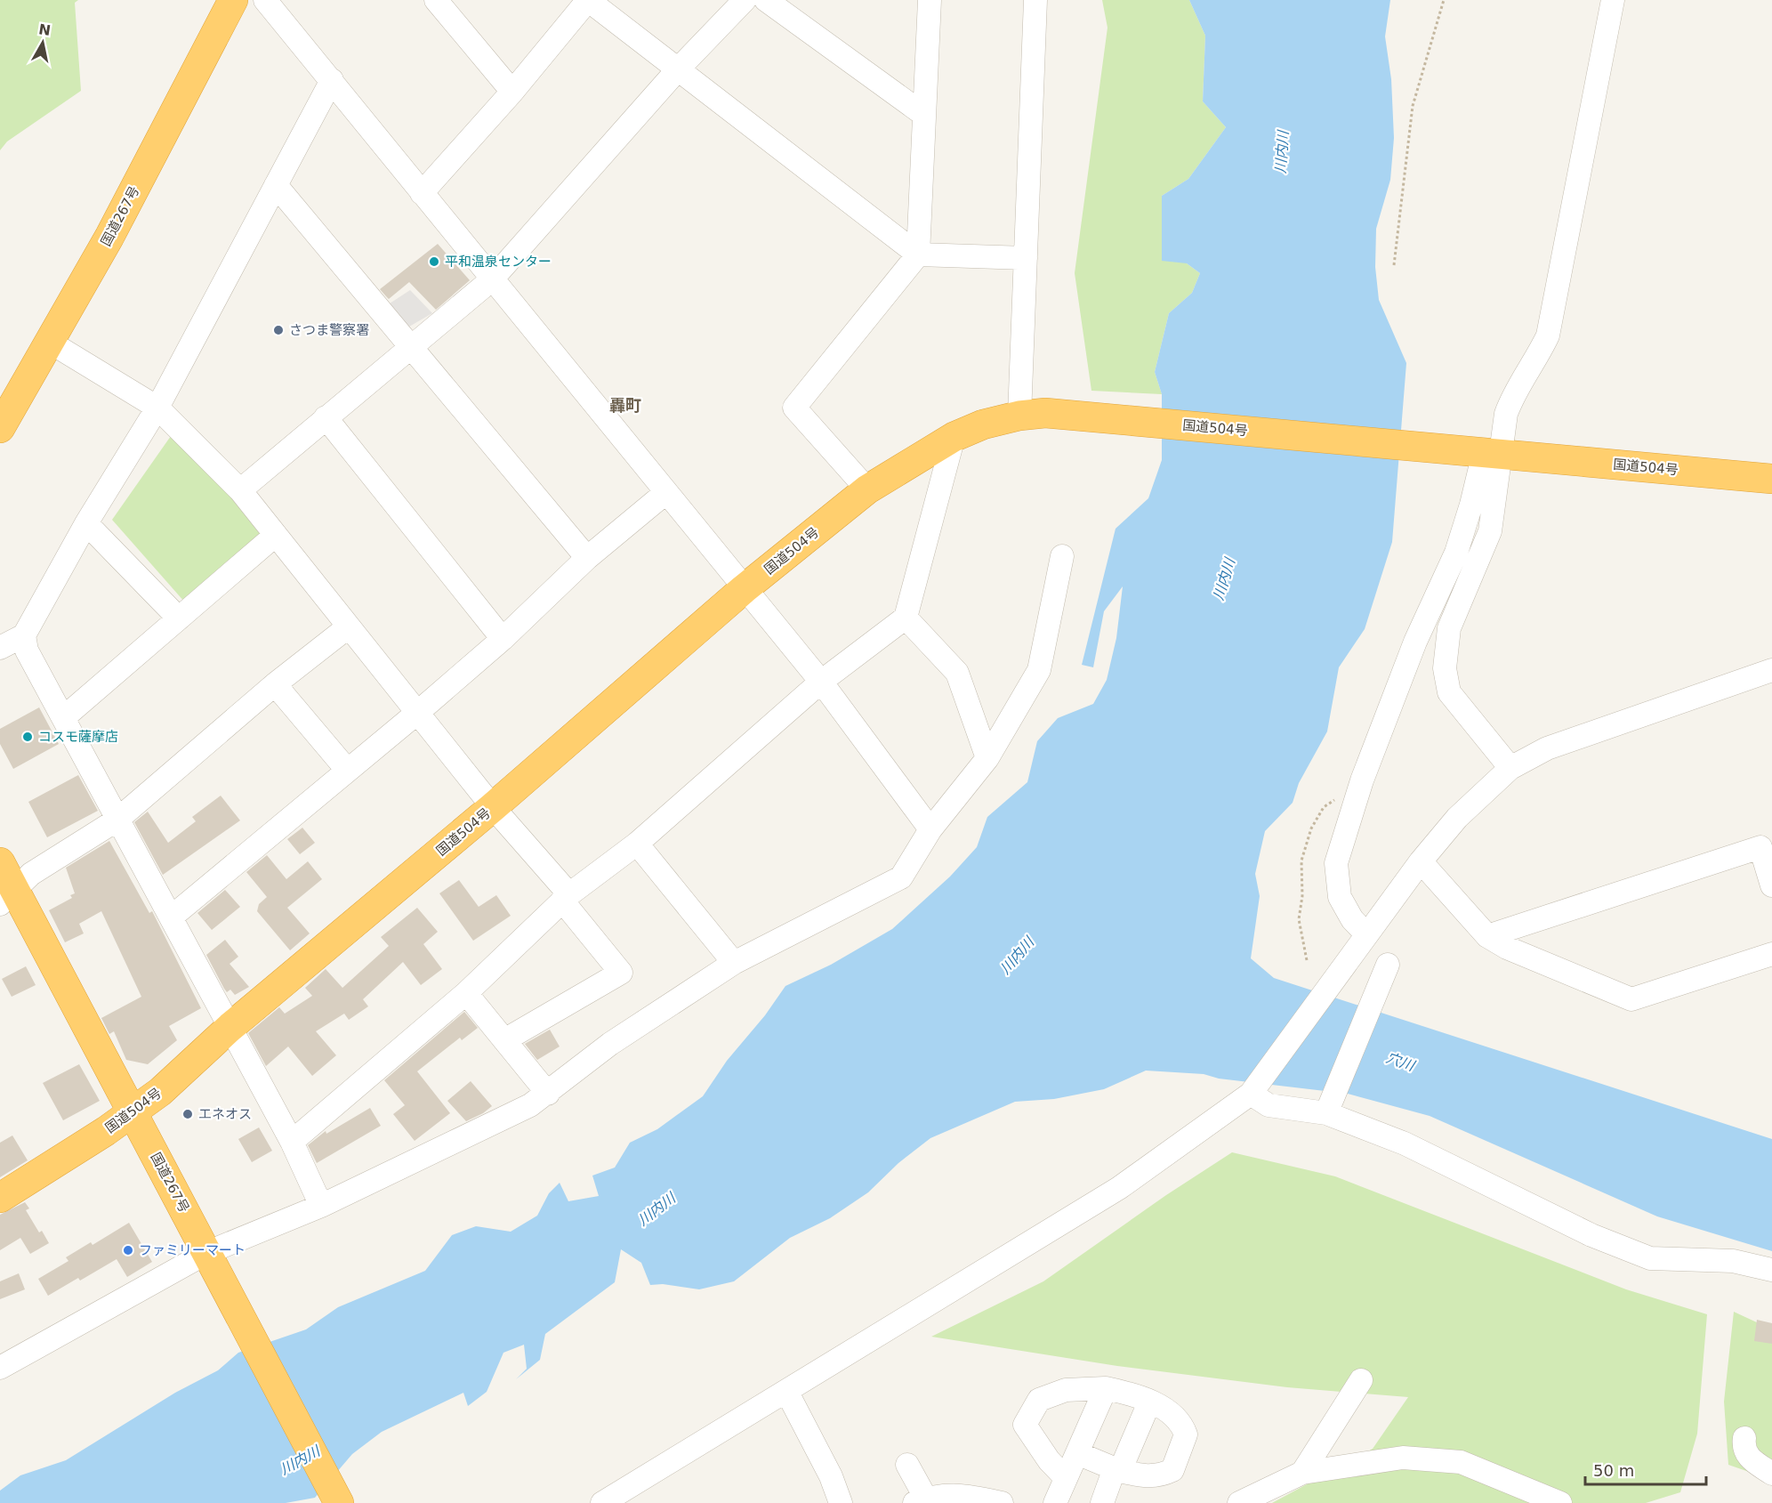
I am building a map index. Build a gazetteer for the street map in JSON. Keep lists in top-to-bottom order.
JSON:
{
  "streets": {
    "highway": ["国道267号", "国道504号"]
  },
  "crossings": [
    ["国道267号", "国道504号"]
  ],
  "districts": ["轟町"],
  "water": ["川内川", "穴川"],
  "places": [
    "平和温泉センター",
    "さつま警察署",
    "コスモ薩摩店",
    "エネオス",
    "ファミリーマート"
  ],
  "scale_bar": "50 m",
  "north": "top"
}
